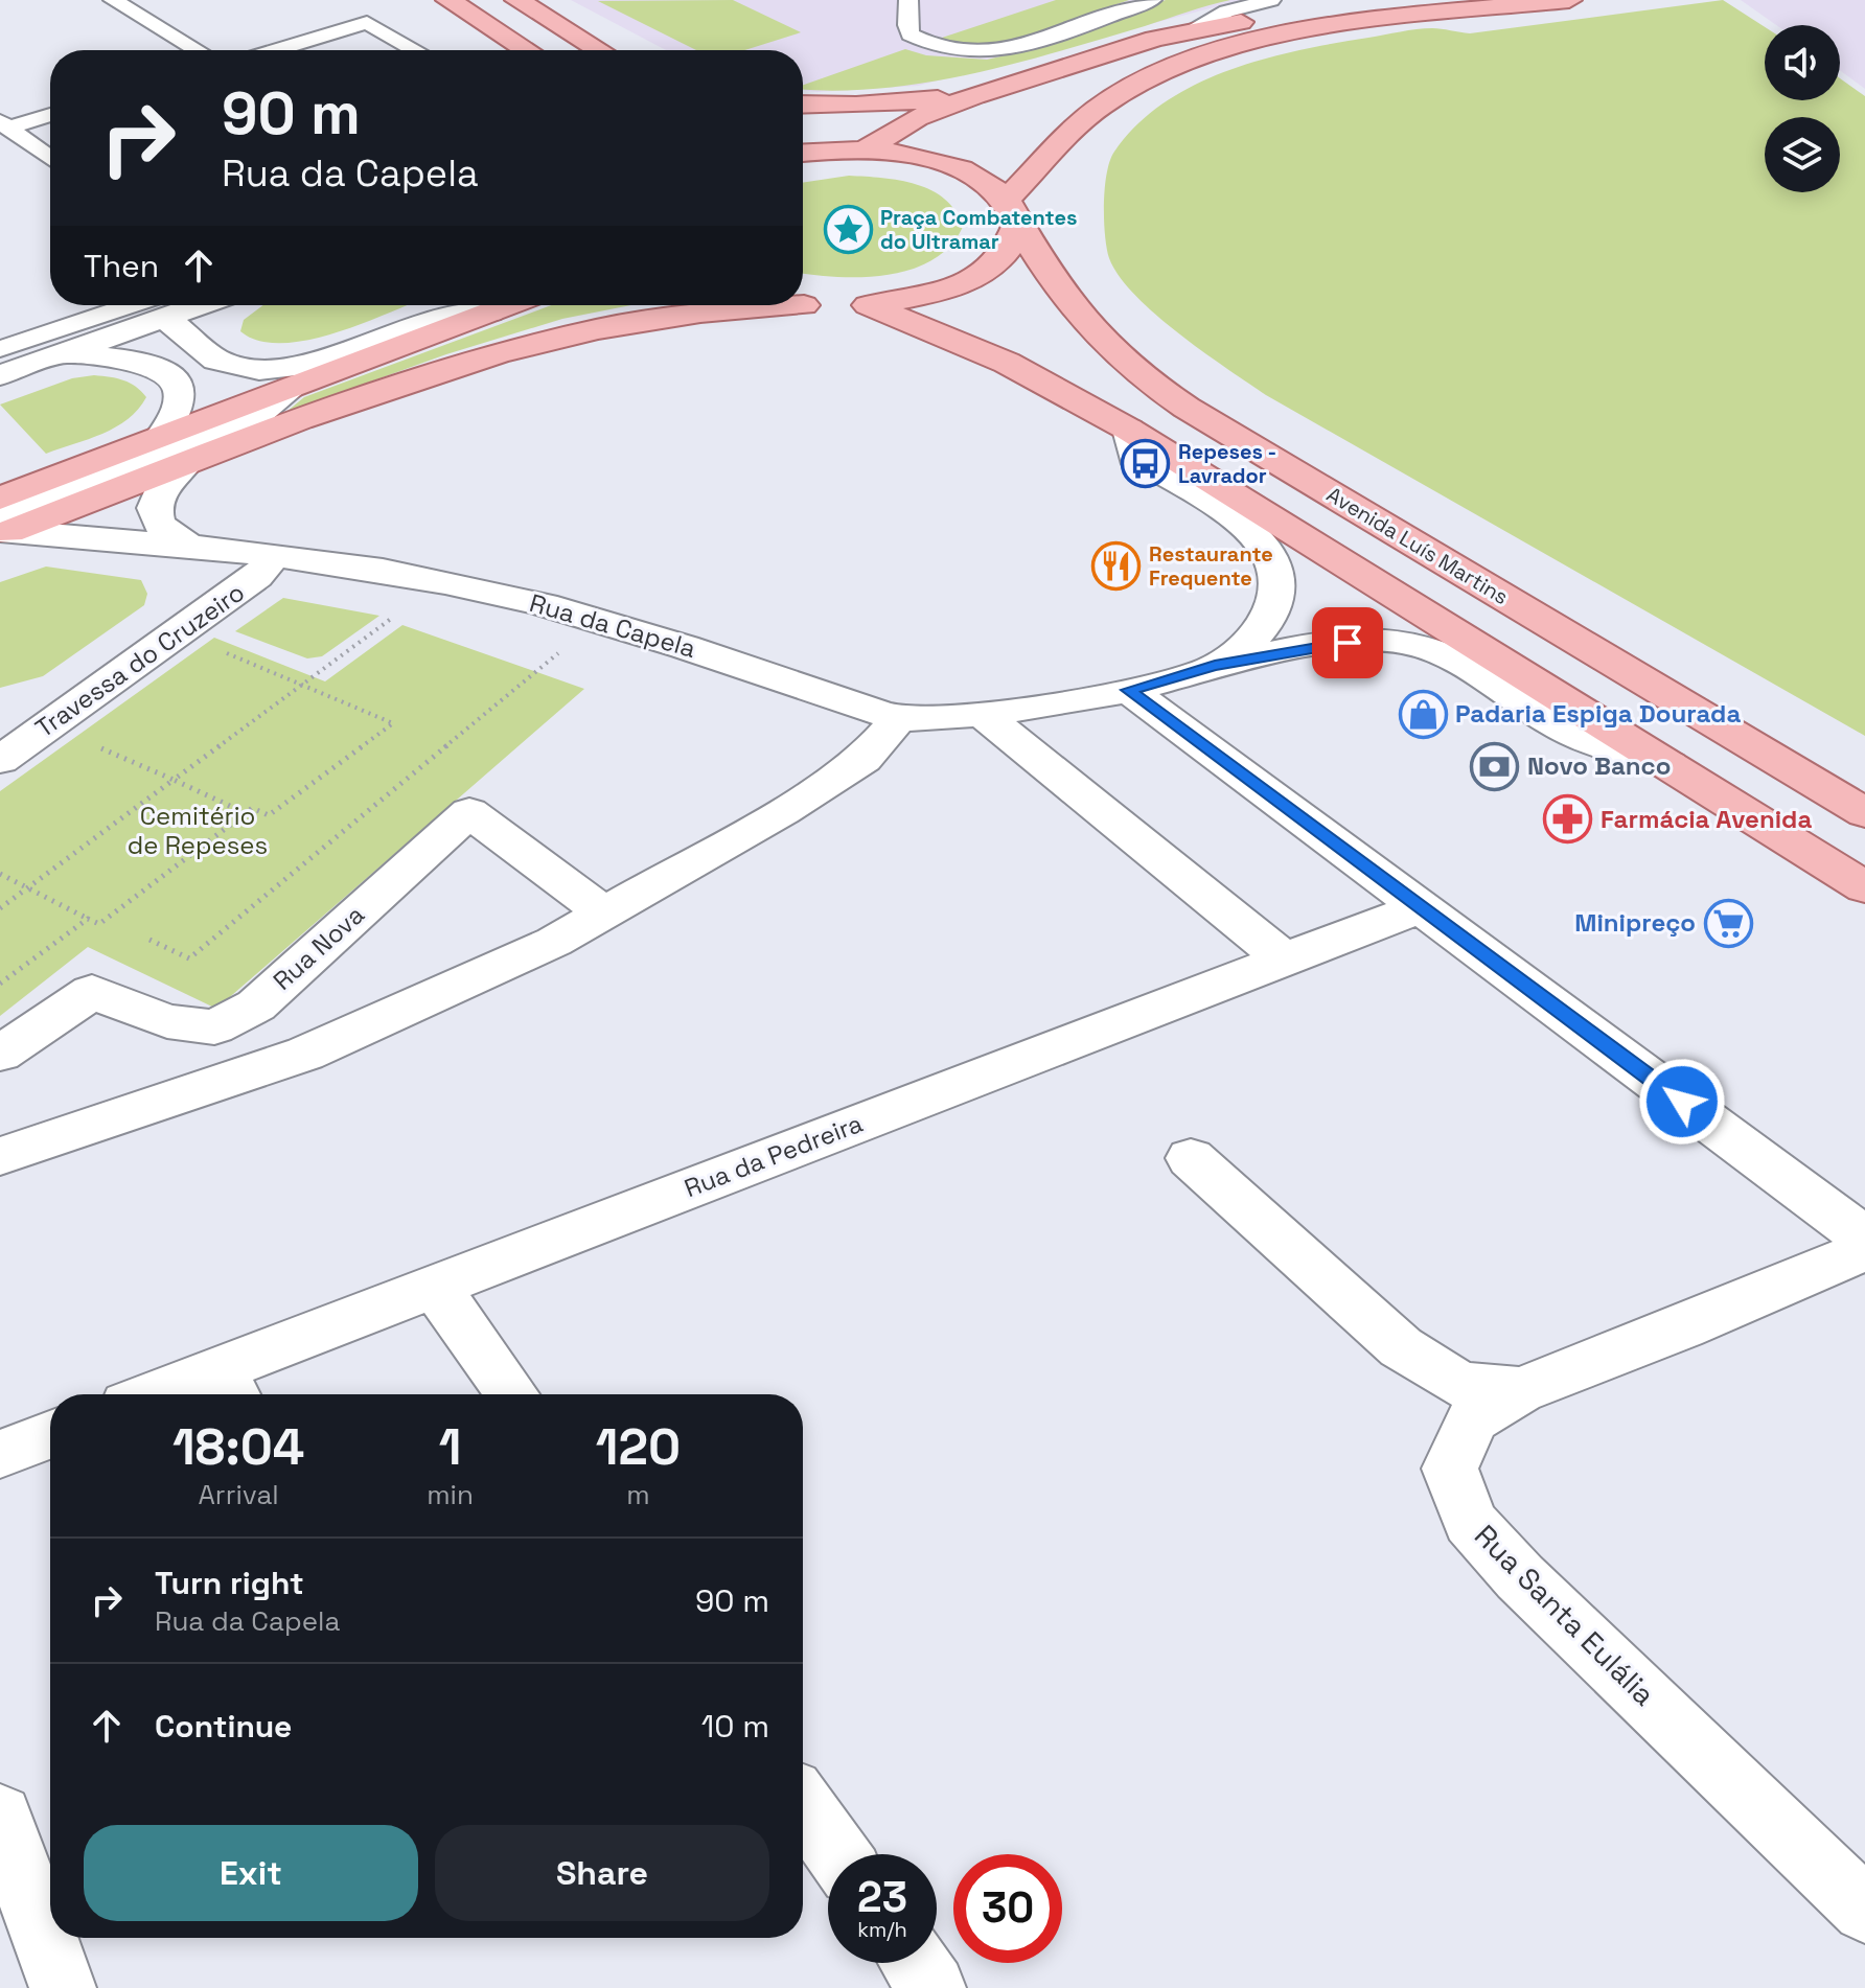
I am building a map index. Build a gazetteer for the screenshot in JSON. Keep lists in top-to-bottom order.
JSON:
{
  "streets": {
    "main road": ["Avenida Luís Martins"],
    "street": [
      "Rua da Capela",
      "Travessa do Cruzeiro",
      "Rua Nova",
      "Rua da Pedreira",
      "Rua Santa Eulália"
    ]
  },
  "crossings": [
    ["Rua da Capela", "Travessa do Cruzeiro"]
  ],
  "parks": ["Cemitério de Repeses"],
  "places": {
    "place": ["Praça Combatentes do Ultramar"],
    "bus stop": ["Repeses - Lavrador"],
    "restaurant": ["Restaurante Frequente"],
    "shop": ["Padaria Espiga Dourada"],
    "bank": ["Novo Banco"],
    "pharmacy": ["Farmácia Avenida"],
    "supermarket": ["Minipreço"]
  },
  "page": {
    "turn": ["90 m", "Rua da Capela"],
    "then": "Then",
    "eta": [
      "18:04",
      "Arrival",
      "1",
      "min",
      "120",
      "m"
    ],
    "list": [
      {
        "name": "Turn right",
        "note": "Rua da Capela",
        "value": "90 m"
      },
      {
        "name": "Continue",
        "value": "10 m"
      }
    ],
    "buttons": ["Exit", "Share"],
    "speed": "23 km/h",
    "limit": "30"
  }
}
